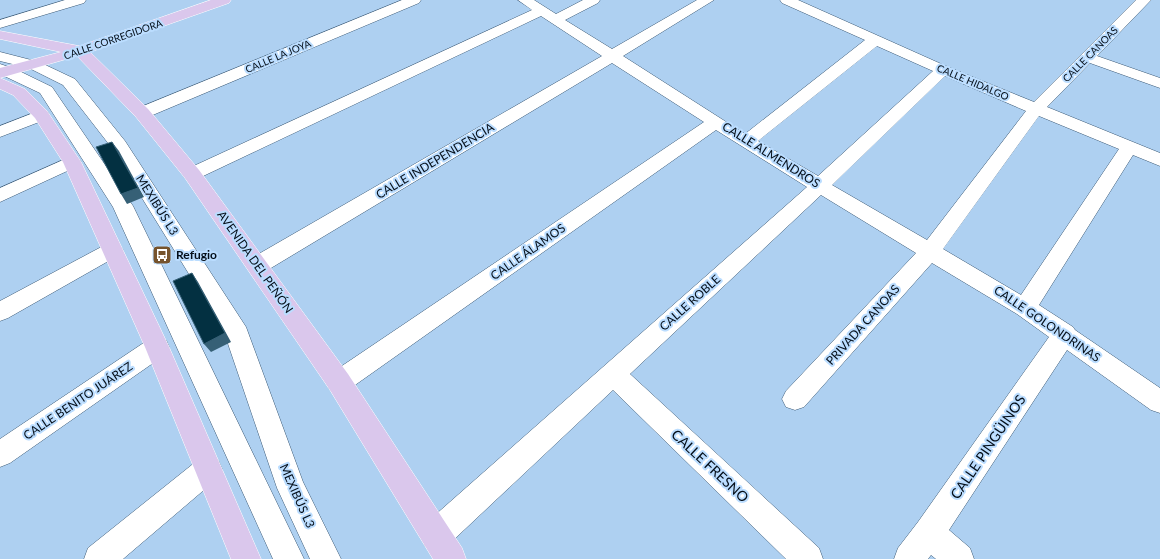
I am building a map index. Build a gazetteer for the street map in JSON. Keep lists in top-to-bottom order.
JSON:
{
  "streets": {
    "main road": ["CALLE CORREGIDORA", "AVENIDA DEL PEÑÓN"],
    "street": [
      "CALLE CANOAS",
      "CALLE LA JOYA",
      "CALLE HIDALGO",
      "CALLE ALMENDROS",
      "CALLE INDEPENDENCIA",
      "MEXIBÚS L3",
      "CALLE ÁLAMOS",
      "CALLE ROBLE",
      "CALLE GOLONDRINAS",
      "PRIVADA CANOAS",
      "CALLE BENITO JUÁREZ",
      "CALLE PINGÜINOS",
      "CALLE FRESNO"
    ]
  },
  "crossings": [
    ["CALLE CORREGIDORA", "MEXIBÚS L3"],
    ["CALLE CORREGIDORA", "AVENIDA DEL PEÑÓN"],
    ["CALLE CANOAS", "CALLE HIDALGO"],
    ["CALLE LA JOYA", "AVENIDA DEL PEÑÓN"],
    ["CALLE HIDALGO", "CALLE ROBLE"],
    ["CALLE ALMENDROS", "CALLE INDEPENDENCIA"],
    ["CALLE ALMENDROS", "CALLE ÁLAMOS"],
    ["CALLE ALMENDROS", "CALLE ROBLE"],
    ["CALLE ALMENDROS", "CALLE GOLONDRINAS"],
    ["CALLE ALMENDROS", "PRIVADA CANOAS"],
    ["CALLE INDEPENDENCIA", "AVENIDA DEL PEÑÓN"],
    ["CALLE ÁLAMOS", "AVENIDA DEL PEÑÓN"],
    ["AVENIDA DEL PEÑÓN", "CALLE ROBLE"],
    ["CALLE ROBLE", "CALLE FRESNO"],
    ["CALLE GOLONDRINAS", "PRIVADA CANOAS"],
    ["CALLE GOLONDRINAS", "CALLE PINGÜINOS"]
  ],
  "places": {
    "bus stop": ["Refugio"]
  }
}
